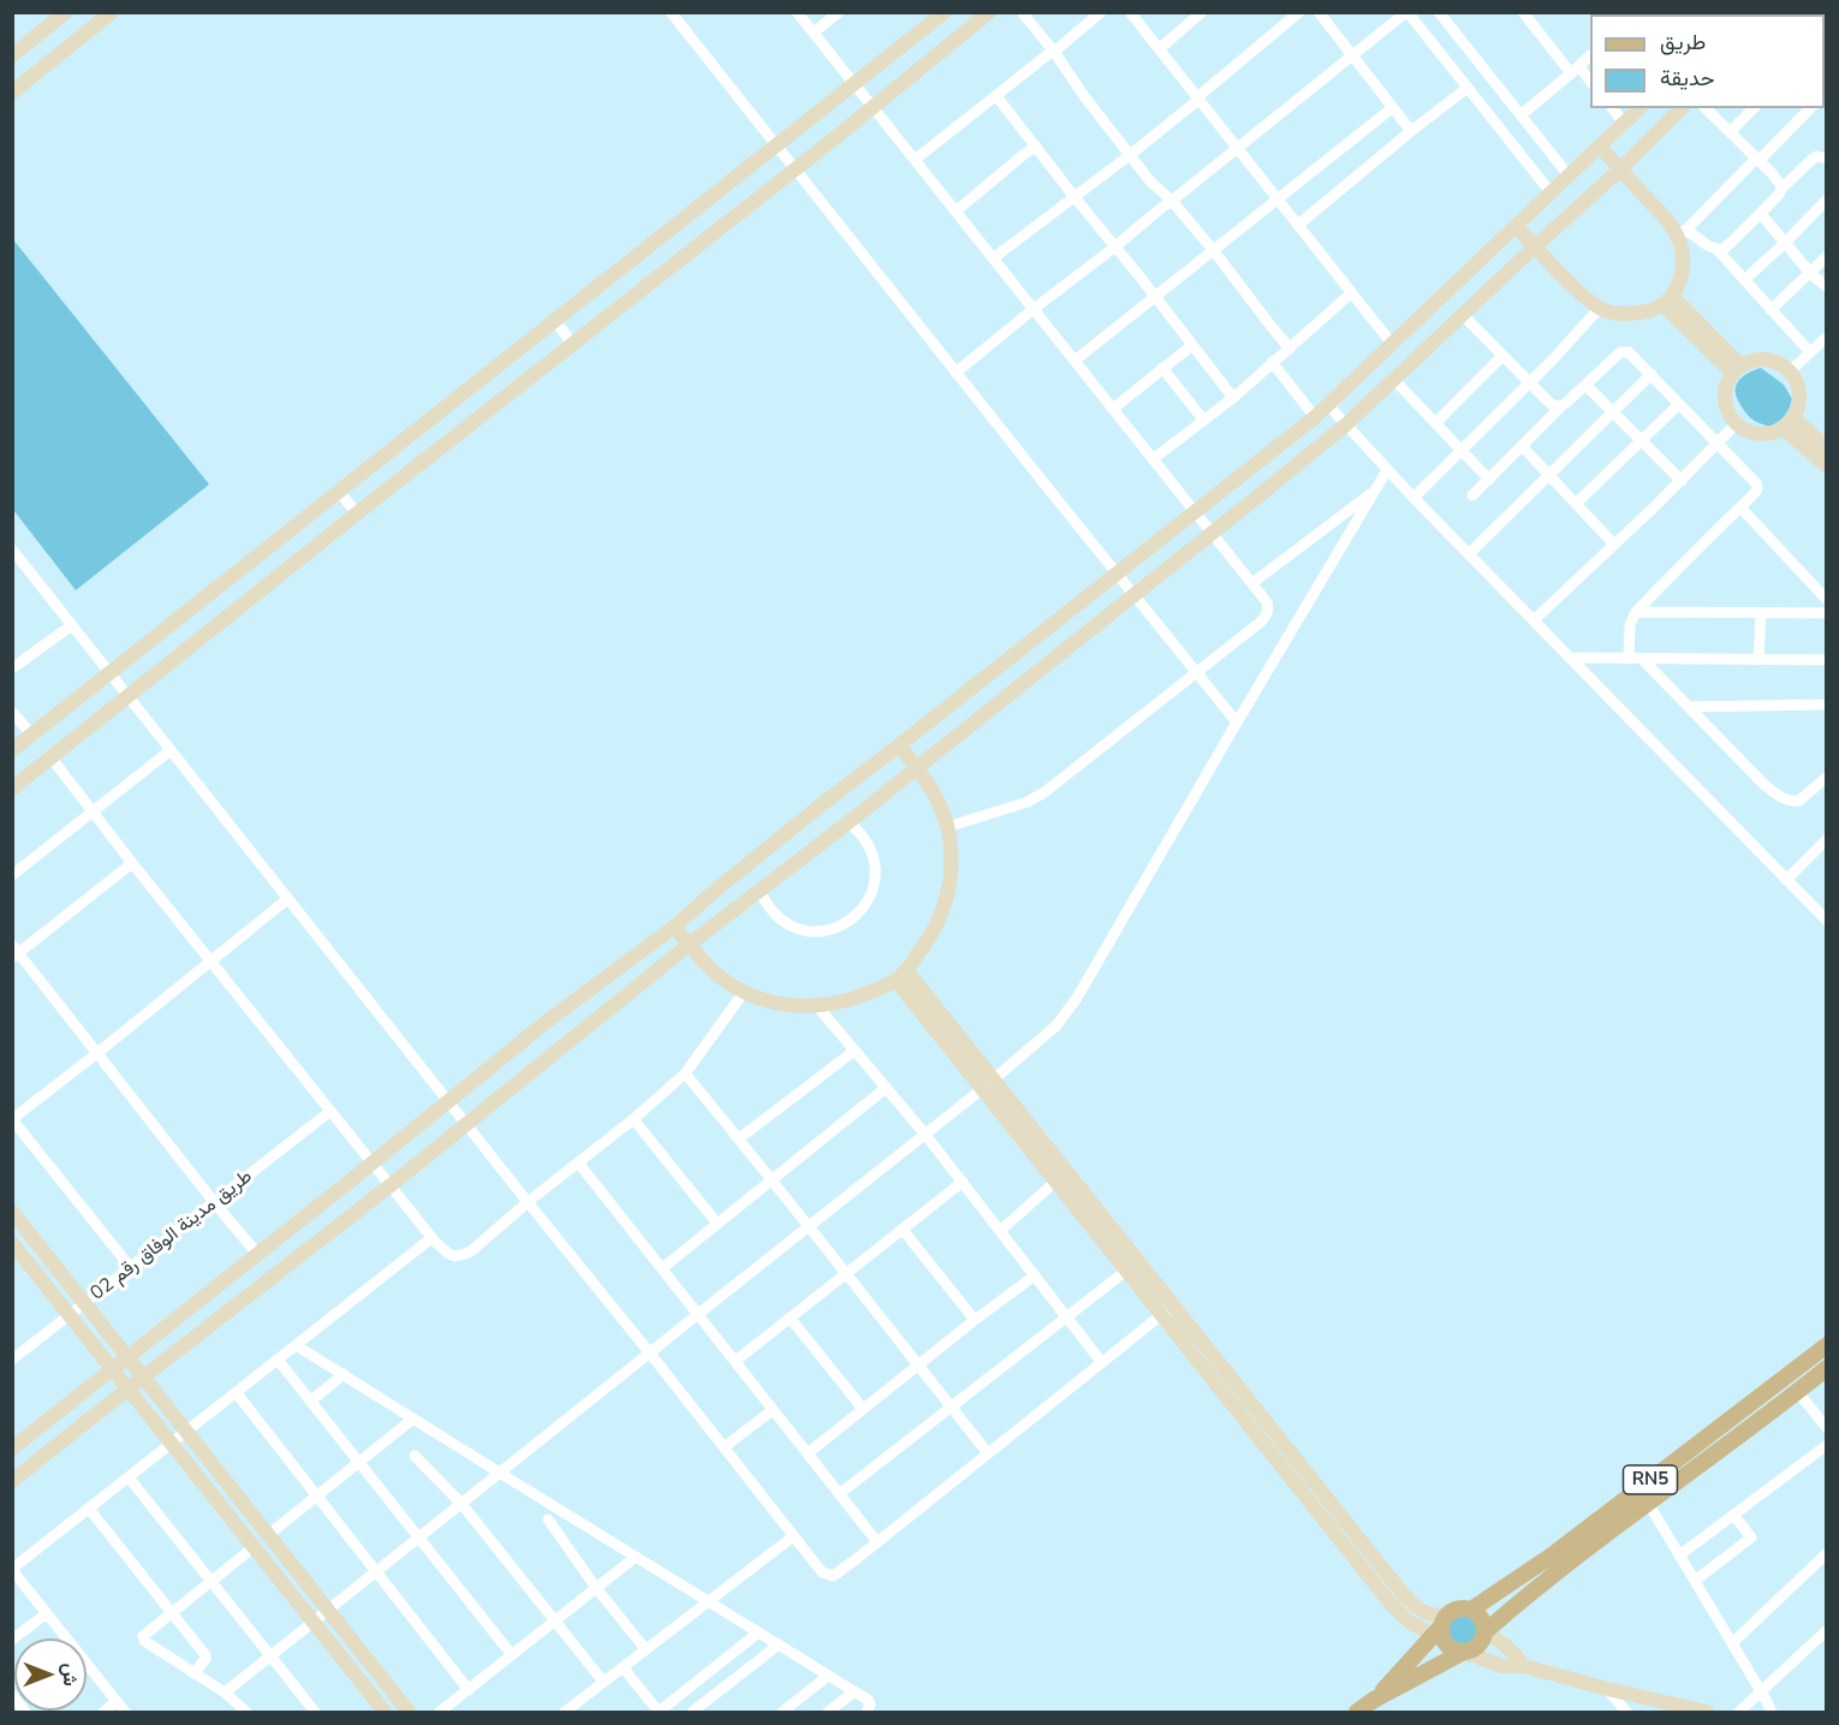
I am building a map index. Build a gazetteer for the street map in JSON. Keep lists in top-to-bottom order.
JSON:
{
  "streets": {
    "main road": ["RN5"],
    "street": ["طريق مدينة الوفاق رقم 02"]
  },
  "legend": ["طريق", "حديقة"],
  "north": "right"
}
